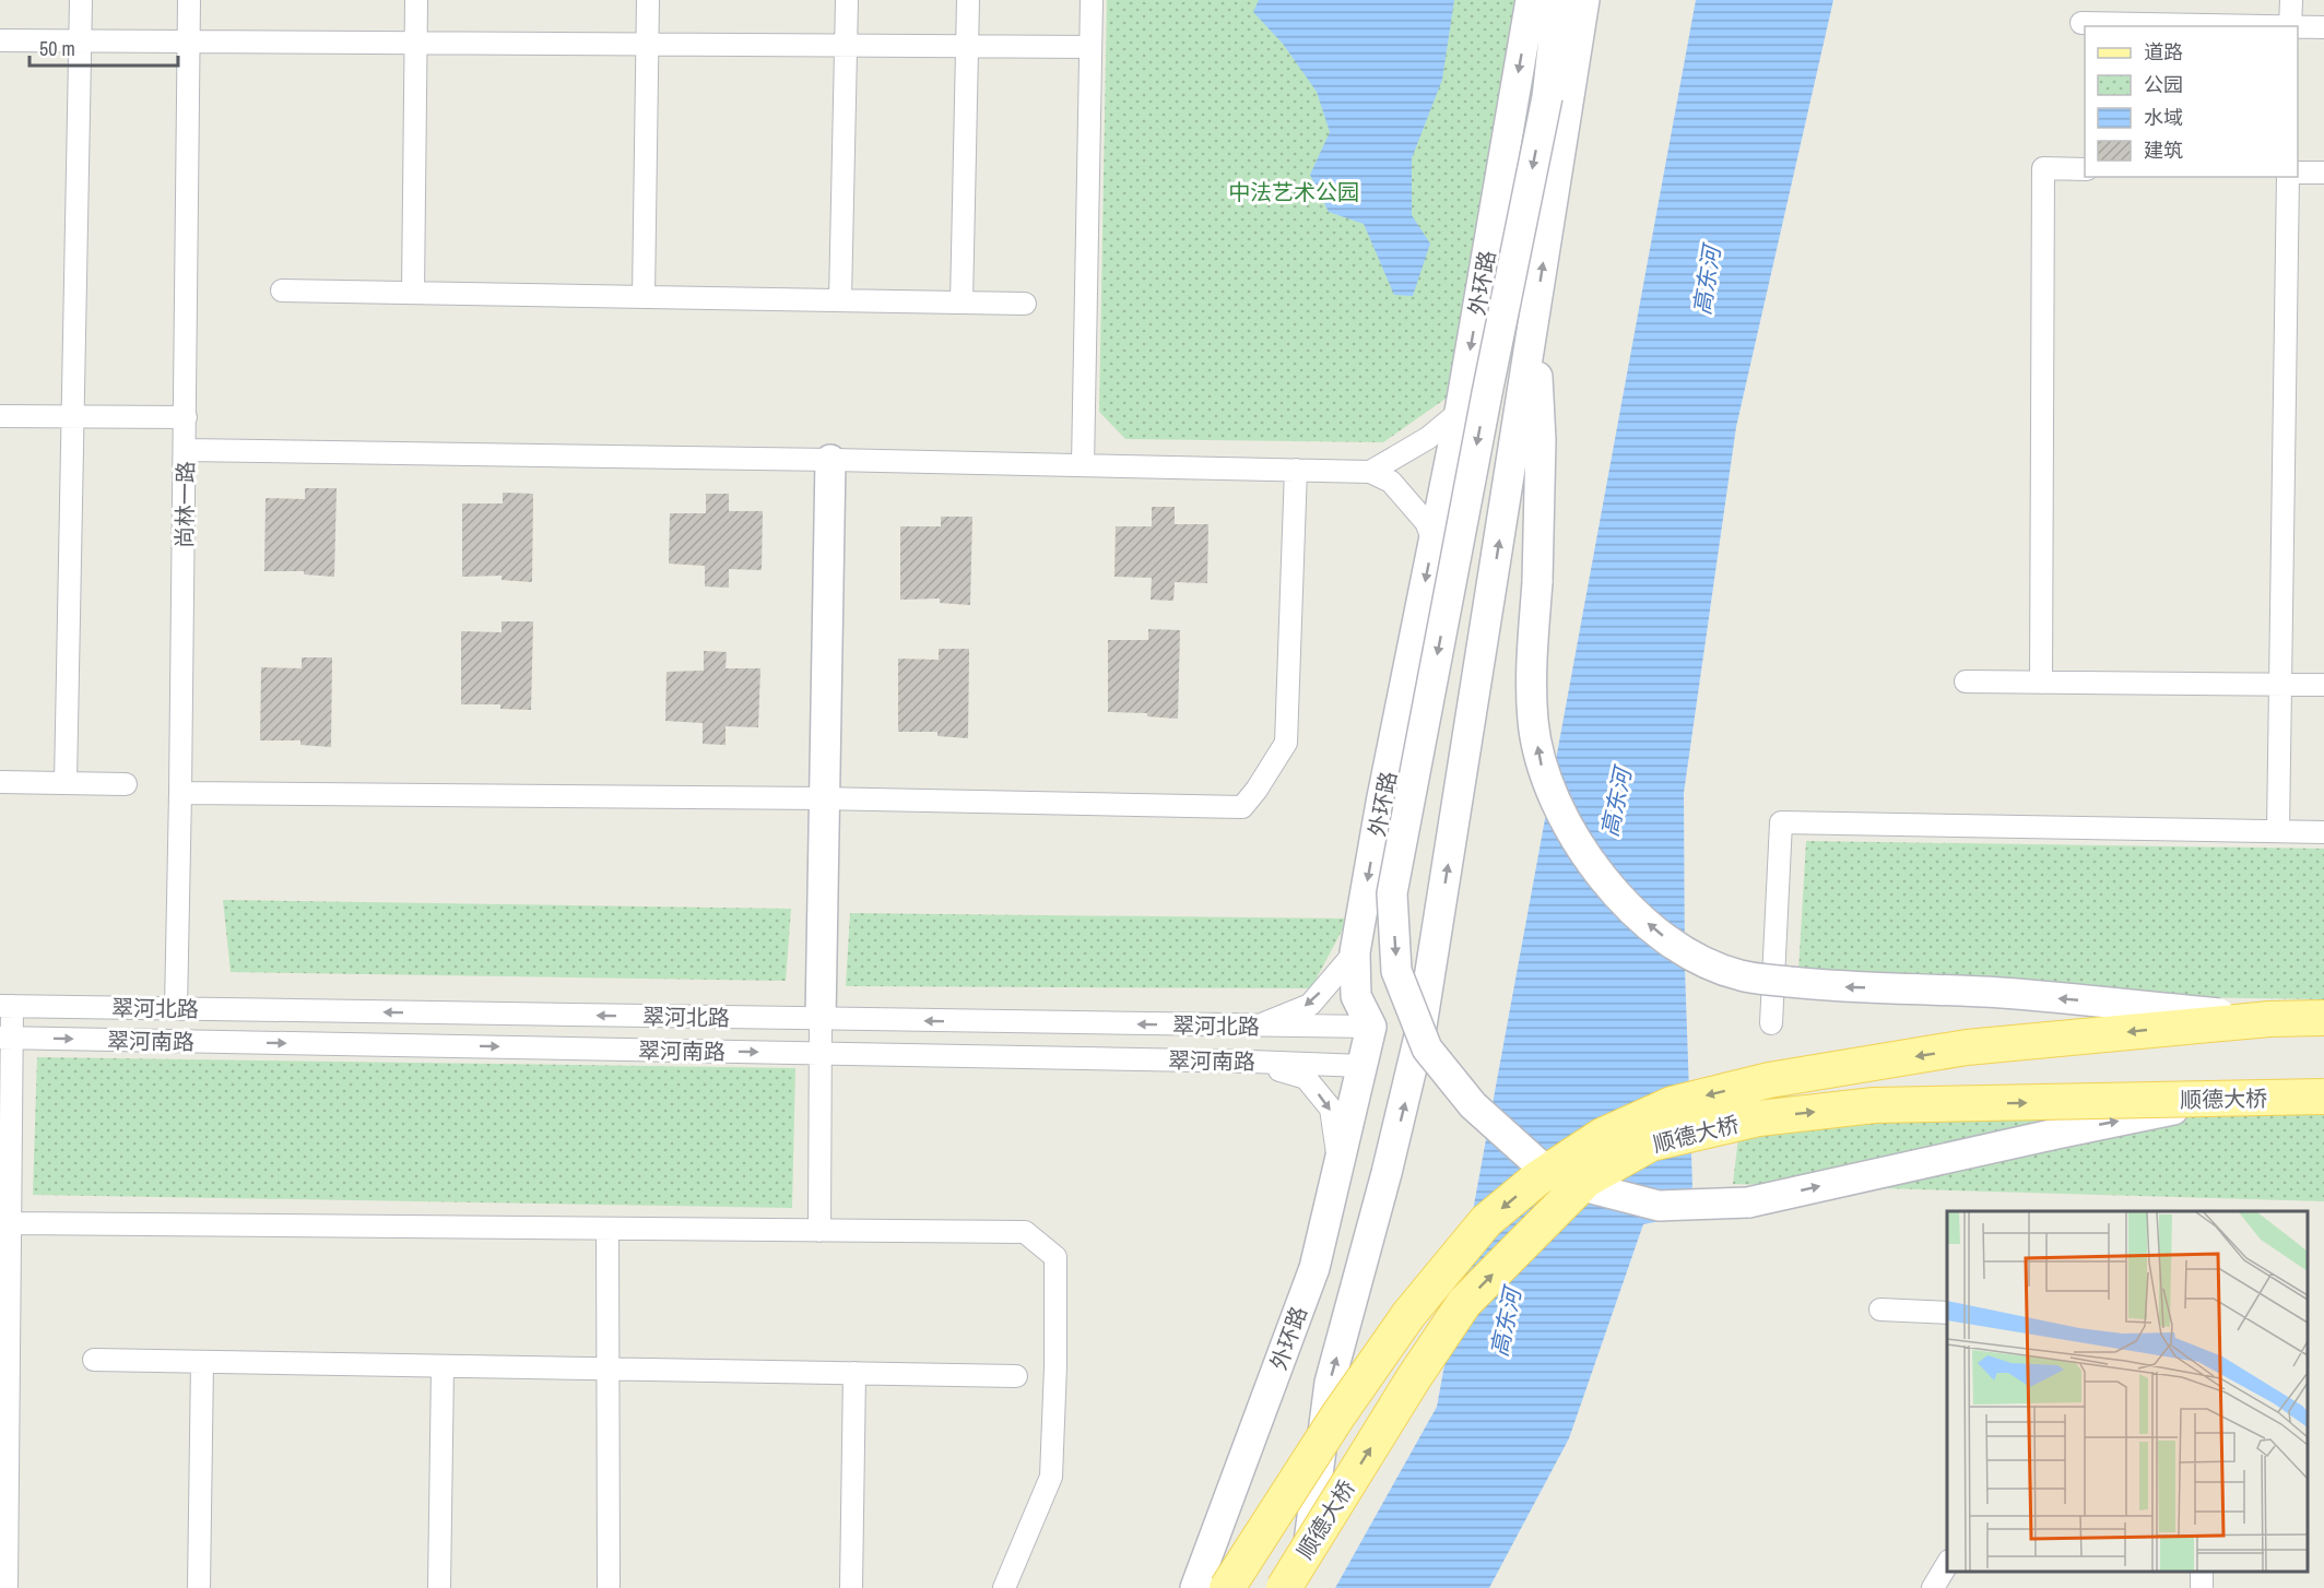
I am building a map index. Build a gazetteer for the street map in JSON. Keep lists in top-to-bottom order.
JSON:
{
  "streets": {
    "main road": ["顺德大桥"],
    "street": [
      "外环路",
      "尚林一路",
      "翠河北路",
      "翠河南路"
    ]
  },
  "crossings": [
    ["外环路", "翠河北路"],
    ["外环路", "翠河南路"],
    ["尚林一路", "翠河北路"]
  ],
  "one_way": ["翠河北路"],
  "water": ["高东河"],
  "parks": ["中法艺术公园"],
  "legend": [
    "道路",
    "公园",
    "水域",
    "建筑"
  ],
  "scale_bar": "50 m"
}
